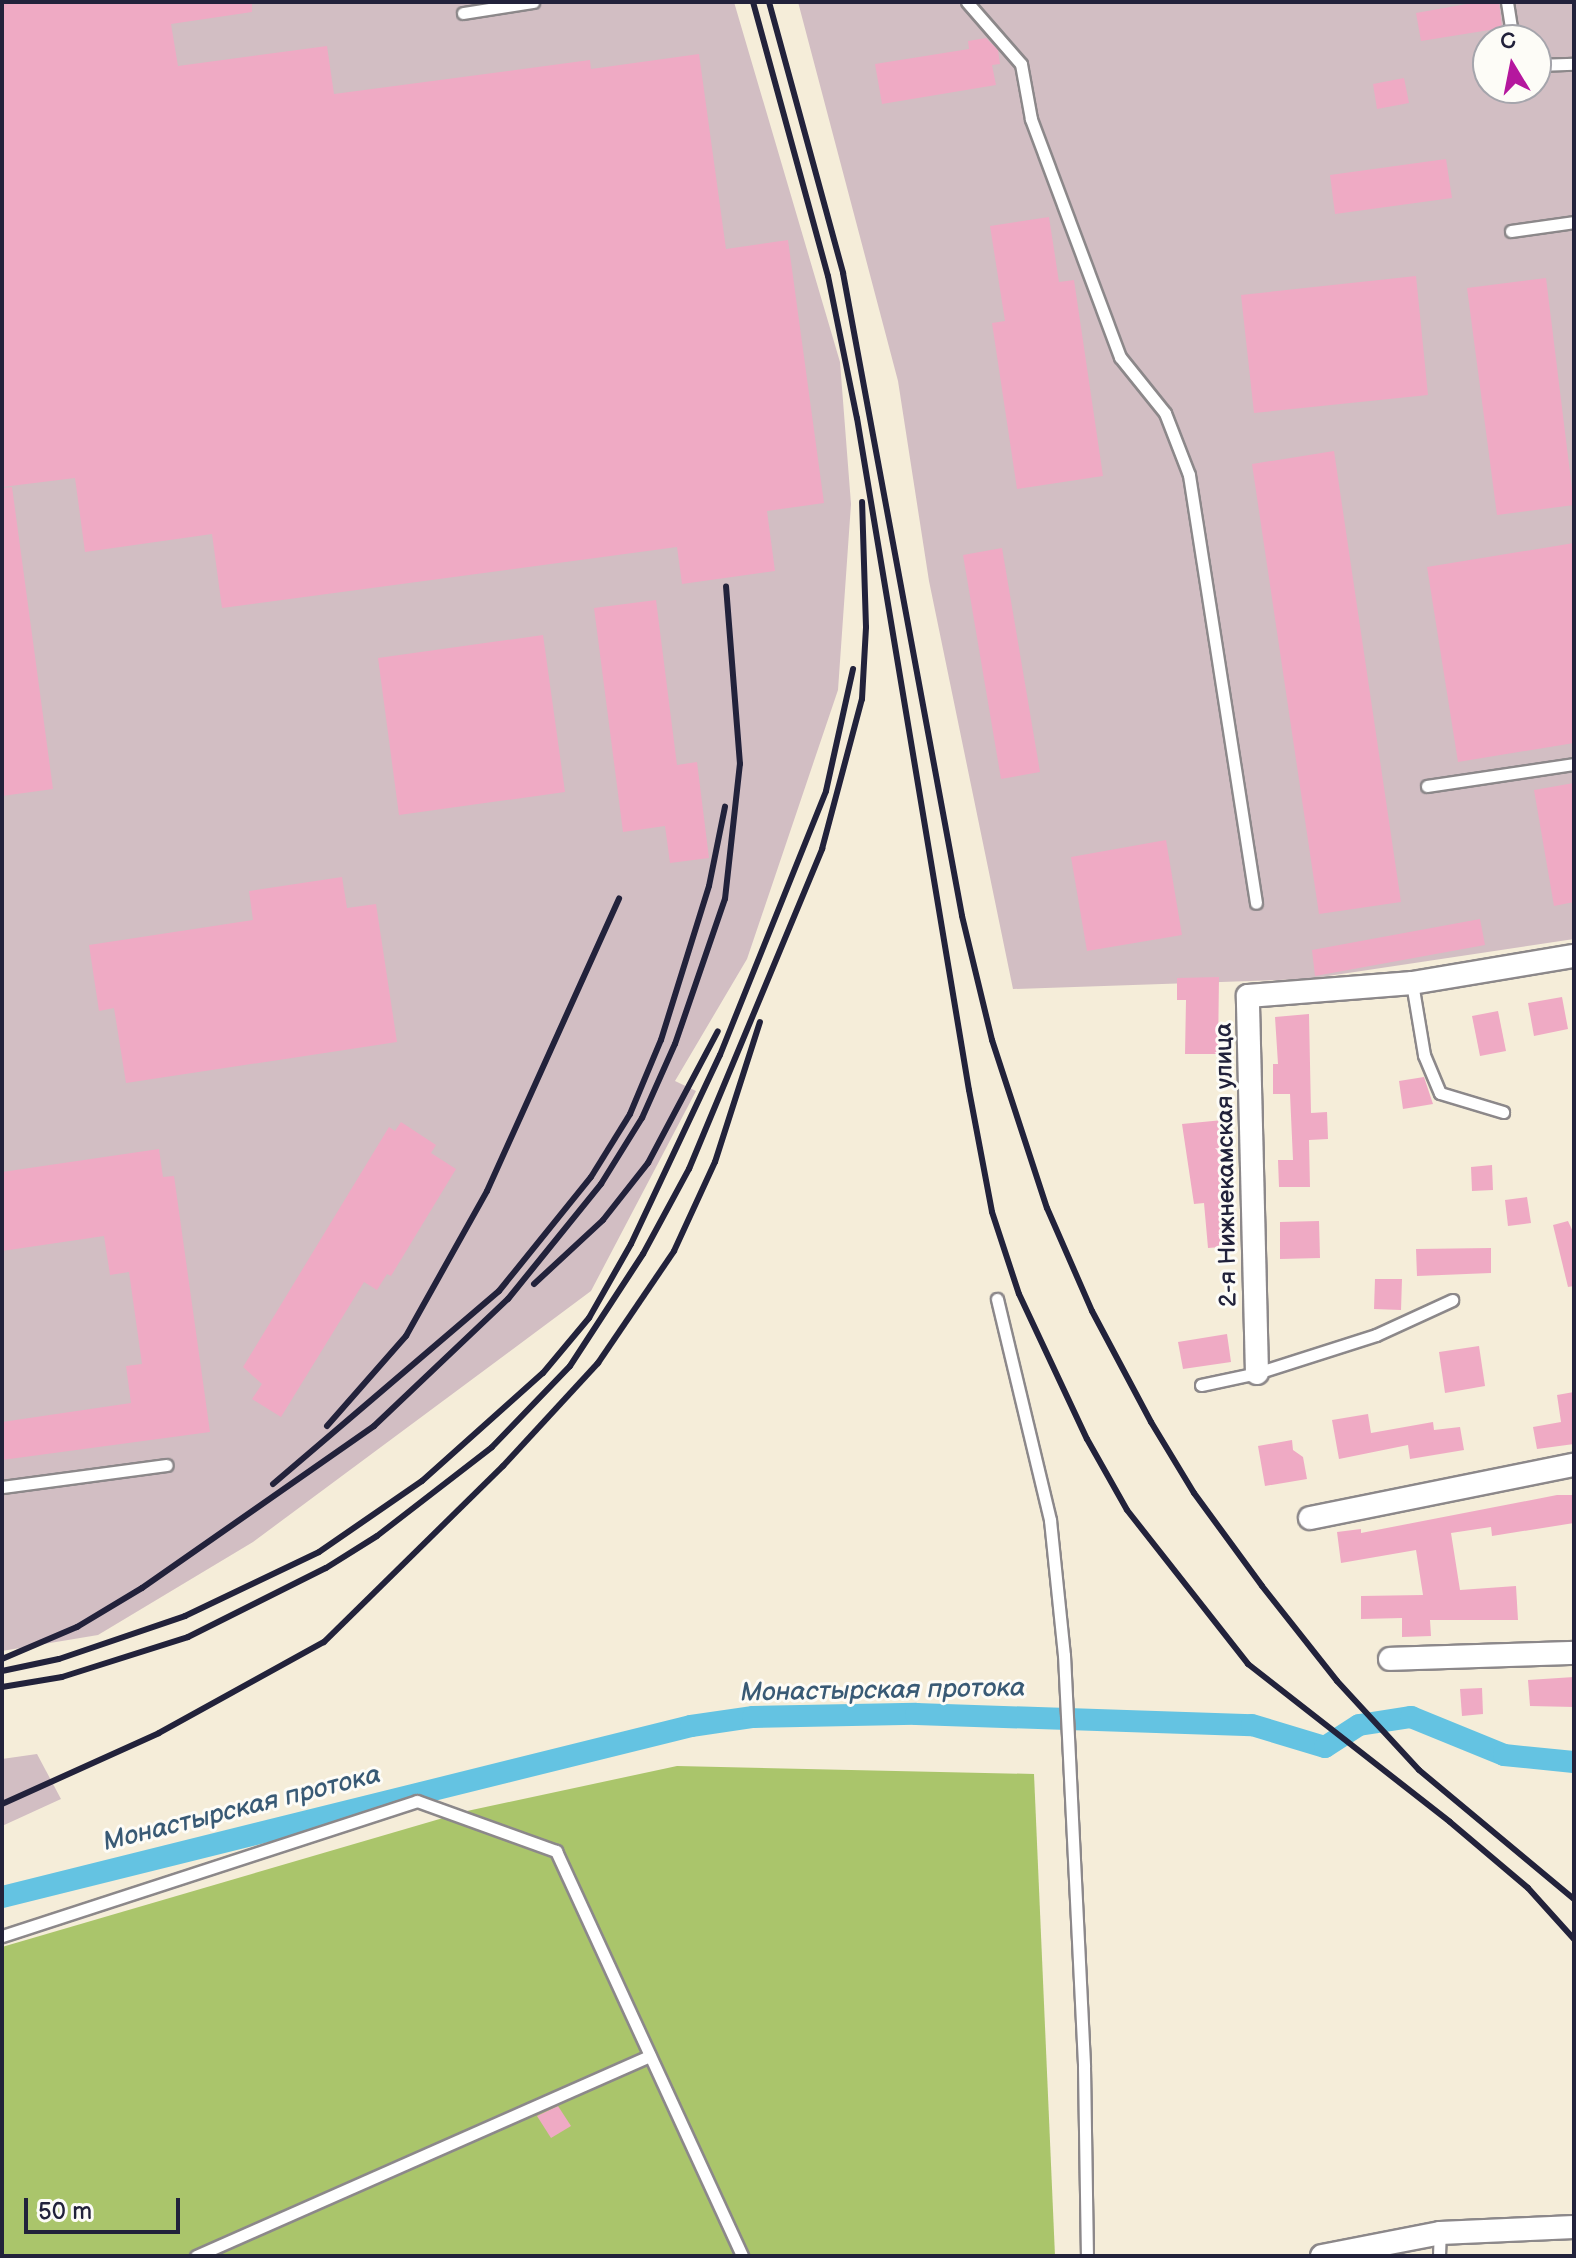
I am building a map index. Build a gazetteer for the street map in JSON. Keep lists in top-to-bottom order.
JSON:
{
  "streets": {
    "street": ["2-я Нижнекамская улица"]
  },
  "water": ["Монастырская протока"],
  "scale_bar": "50 m",
  "north": "top"
}
